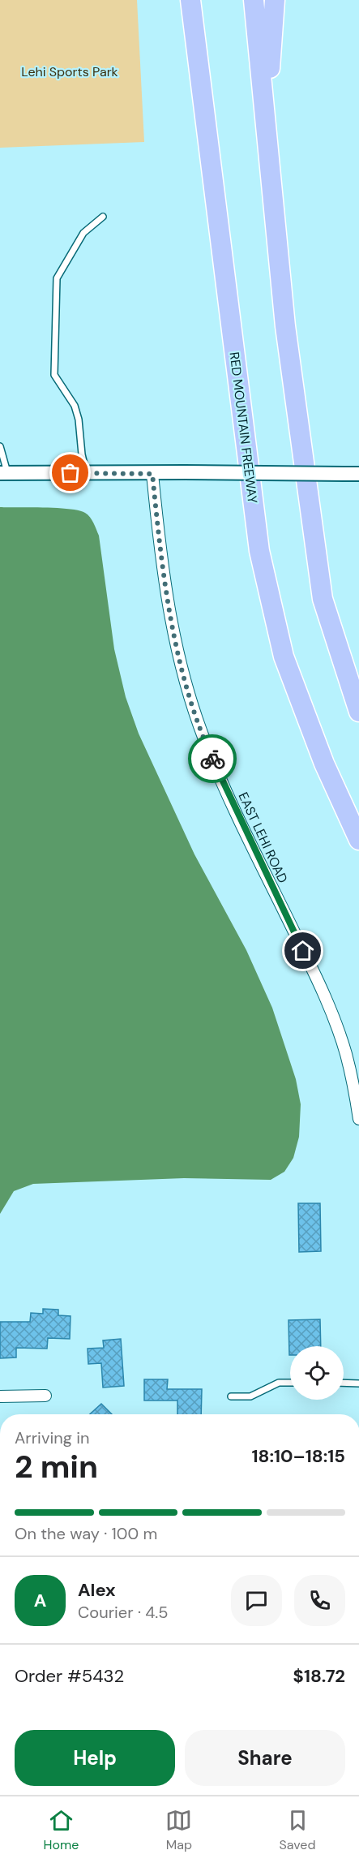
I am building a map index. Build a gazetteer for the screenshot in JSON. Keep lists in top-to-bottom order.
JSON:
{
  "streets": {
    "highway": ["RED MOUNTAIN FREEWAY"],
    "street": ["EAST LEHI ROAD"]
  },
  "parks": ["Lehi Sports Park"],
  "page": {
    "heading": ["2 min", "Arriving in", "18:10–18:15"],
    "panel": [
      "Alex",
      "Courier · 4.5",
      "Order #5432",
      "$18.72"
    ],
    "bar": "On the way · 100 m",
    "round": "A",
    "buttons": ["Help", "Share"],
    "tabs": ["Home", "Map", "Saved"]
  }
}
